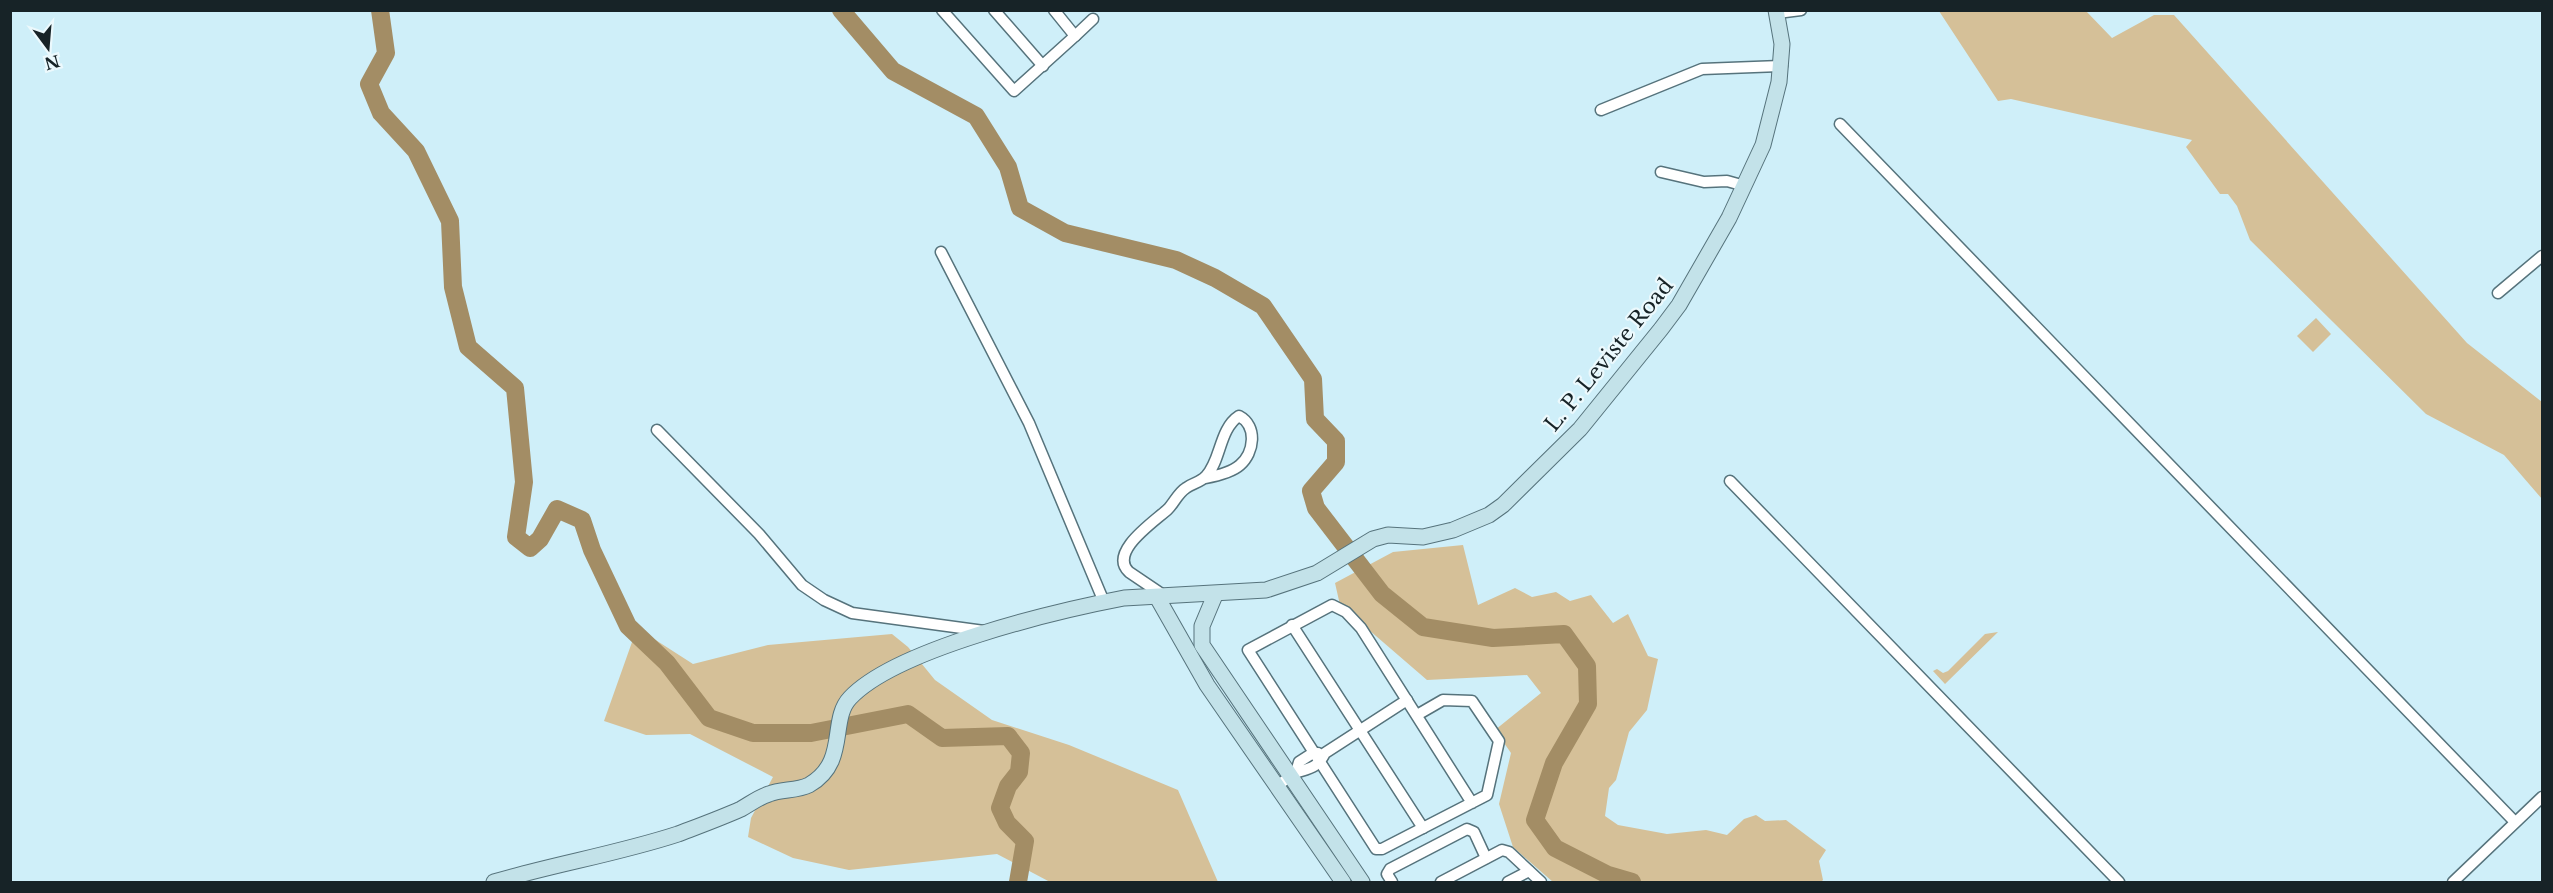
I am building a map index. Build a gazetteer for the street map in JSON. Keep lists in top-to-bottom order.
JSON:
{
  "streets": {
    "main road": ["L. P. Leviste Road"]
  },
  "north": "bottom"
}
